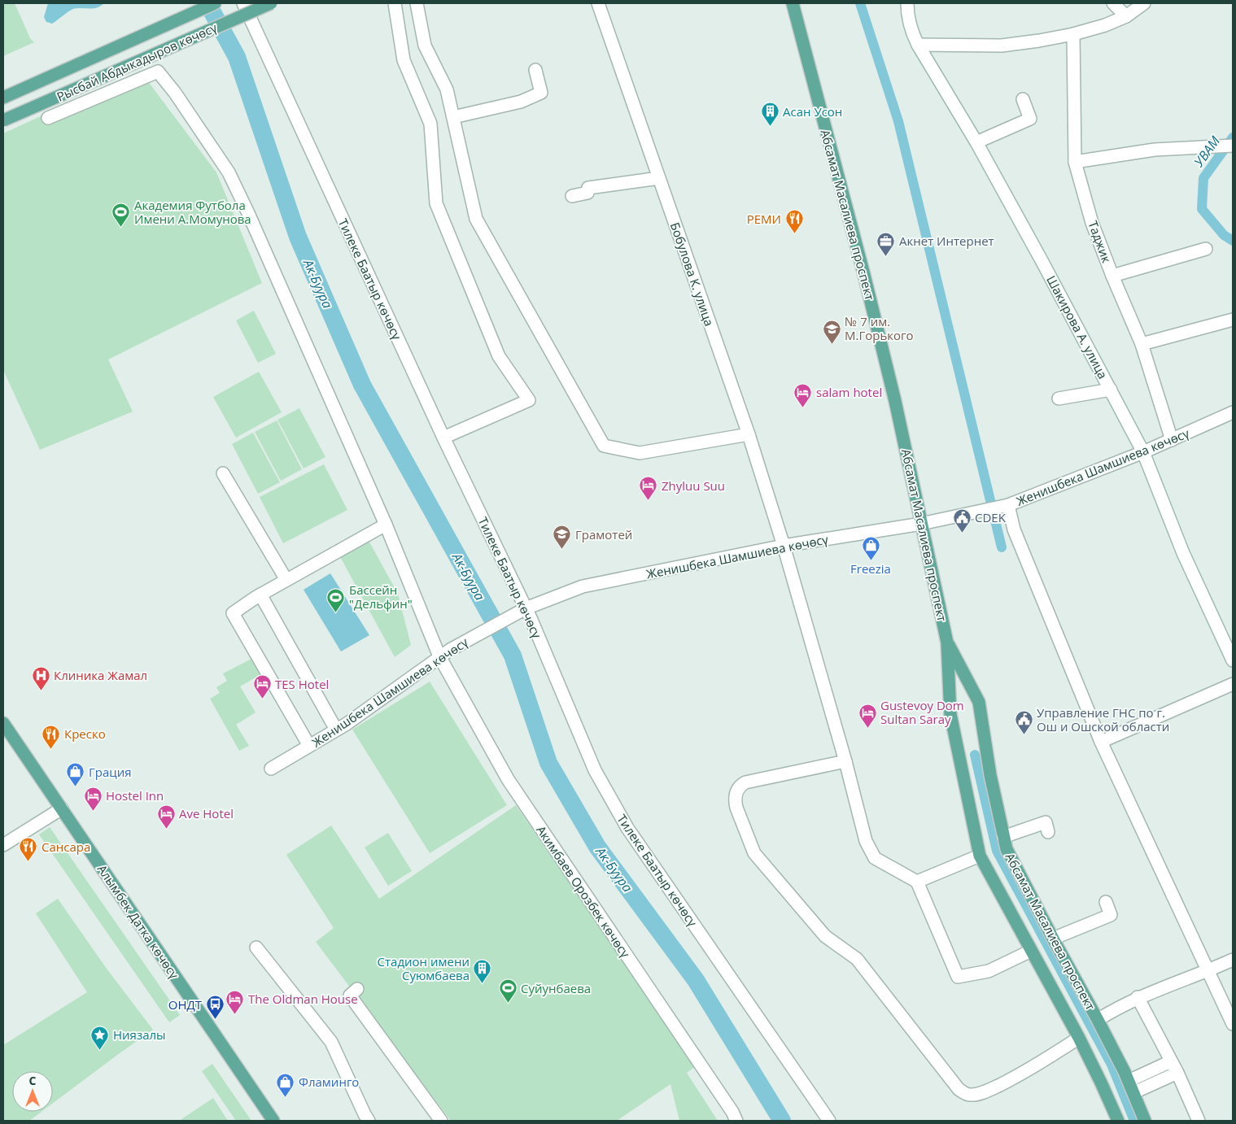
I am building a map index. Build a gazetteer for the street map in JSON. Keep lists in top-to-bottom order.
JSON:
{
  "streets": {
    "main road": ["Рысбай Абдыкадыров көчөсү", "Абсамат Масалиева проспект", "Алымбек Датка көчөсү"],
    "street": [
      "Таджик",
      "Бобулова К. улица",
      "Тилеке Баатыр көчөсү",
      "Шакирова А. улица",
      "Женишбека Шамшиева көчөсү",
      "Акимбаев Орозбек көчөсү"
    ]
  },
  "crossings": [
    ["Абсамат Масалиева проспект", "Женишбека Шамшиева көчөсү"],
    ["Таджик", "Женишбека Шамшиева көчөсү"],
    ["Бобулова К. улица", "Женишбека Шамшиева көчөсү"],
    ["Тилеке Баатыр көчөсү", "Женишбека Шамшиева көчөсү"],
    ["Шакирова А. улица", "Женишбека Шамшиева көчөсү"],
    ["Женишбека Шамшиева көчөсү", "Акимбаев Орозбек көчөсү"]
  ],
  "water": ["УВАМ", "Ак-Буура"],
  "places": {
    "building": ["Асан Усон", "Стадион имени Суюмбаева"],
    "sports": ["Академия Футбола Имени А.Момунова", "Бассейн \"Дельфин\"", "Суйунбаева"],
    "restaurant": ["РЕМИ", "Креско", "Сансара"],
    "office": ["Акнет Интернет"],
    "school or university": ["№ 7 им. М.Горького", "Грамотей"],
    "hotel": [
      "salam hotel",
      "Zhyluu Suu",
      "TES Hotel",
      "Gustevoy Dom Sultan Saray",
      "Hostel Inn",
      "Ave Hotel",
      "The Oldman House"
    ],
    "public building": ["CDEK", "Управление ГНС по г. Ош и Ошской области"],
    "shop": ["Freezia", "Грация", "Фламинго"],
    "hospital": ["Клиника Жамал"],
    "bus stop": ["ОНДТ"],
    "place": ["Ниязалы"]
  },
  "north": "top"
}
